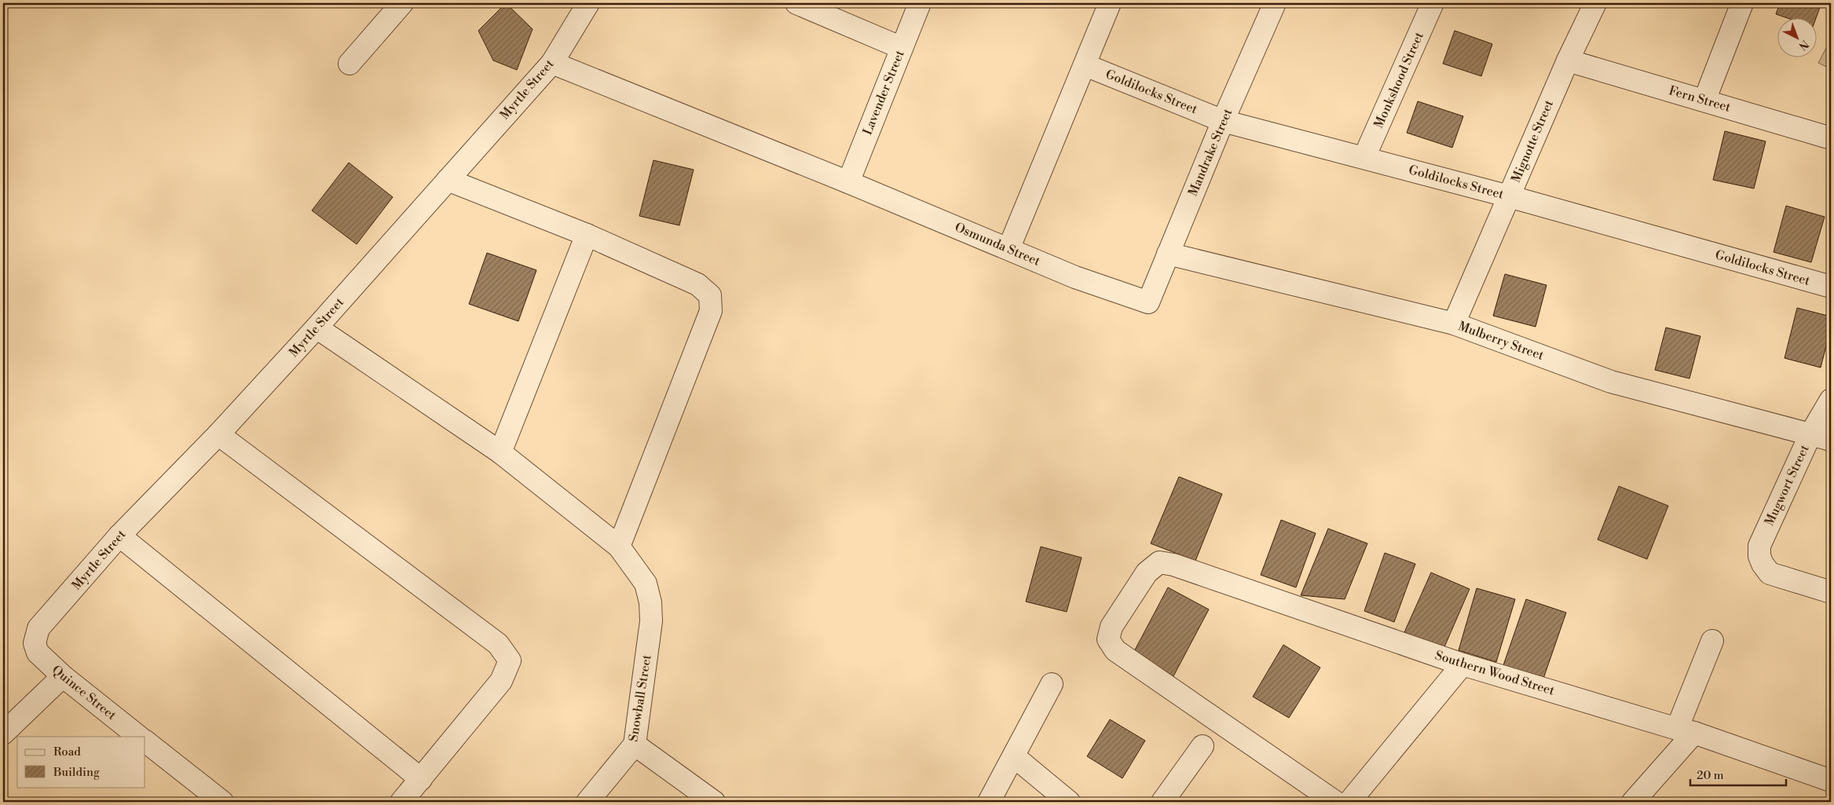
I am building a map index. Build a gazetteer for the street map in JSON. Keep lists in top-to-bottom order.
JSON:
{
  "streets": {
    "street": [
      "Monkshood Street",
      "Myrtle Street",
      "Goldilocks Street",
      "Lavender Street",
      "Fern Street",
      "Mignotte Street",
      "Mandrake Street",
      "Osmunda Street",
      "Mulberry Street",
      "Mugwort Street",
      "Southern Wood Street",
      "Quince Street",
      "Snowball Street"
    ]
  },
  "crossings": [
    ["Monkshood Street", "Goldilocks Street"],
    ["Myrtle Street", "Osmunda Street"],
    ["Myrtle Street", "Quince Street"],
    ["Myrtle Street", "Snowball Street"],
    ["Goldilocks Street", "Mignotte Street"],
    ["Goldilocks Street", "Mandrake Street"],
    ["Lavender Street", "Osmunda Street"],
    ["Fern Street", "Mignotte Street"],
    ["Mignotte Street", "Mulberry Street"],
    ["Mandrake Street", "Osmunda Street"],
    ["Mandrake Street", "Mulberry Street"],
    ["Mulberry Street", "Mugwort Street"]
  ],
  "legend": ["Road", "Building"],
  "scale_bar": "20 m",
  "north": "bottom right"
}
